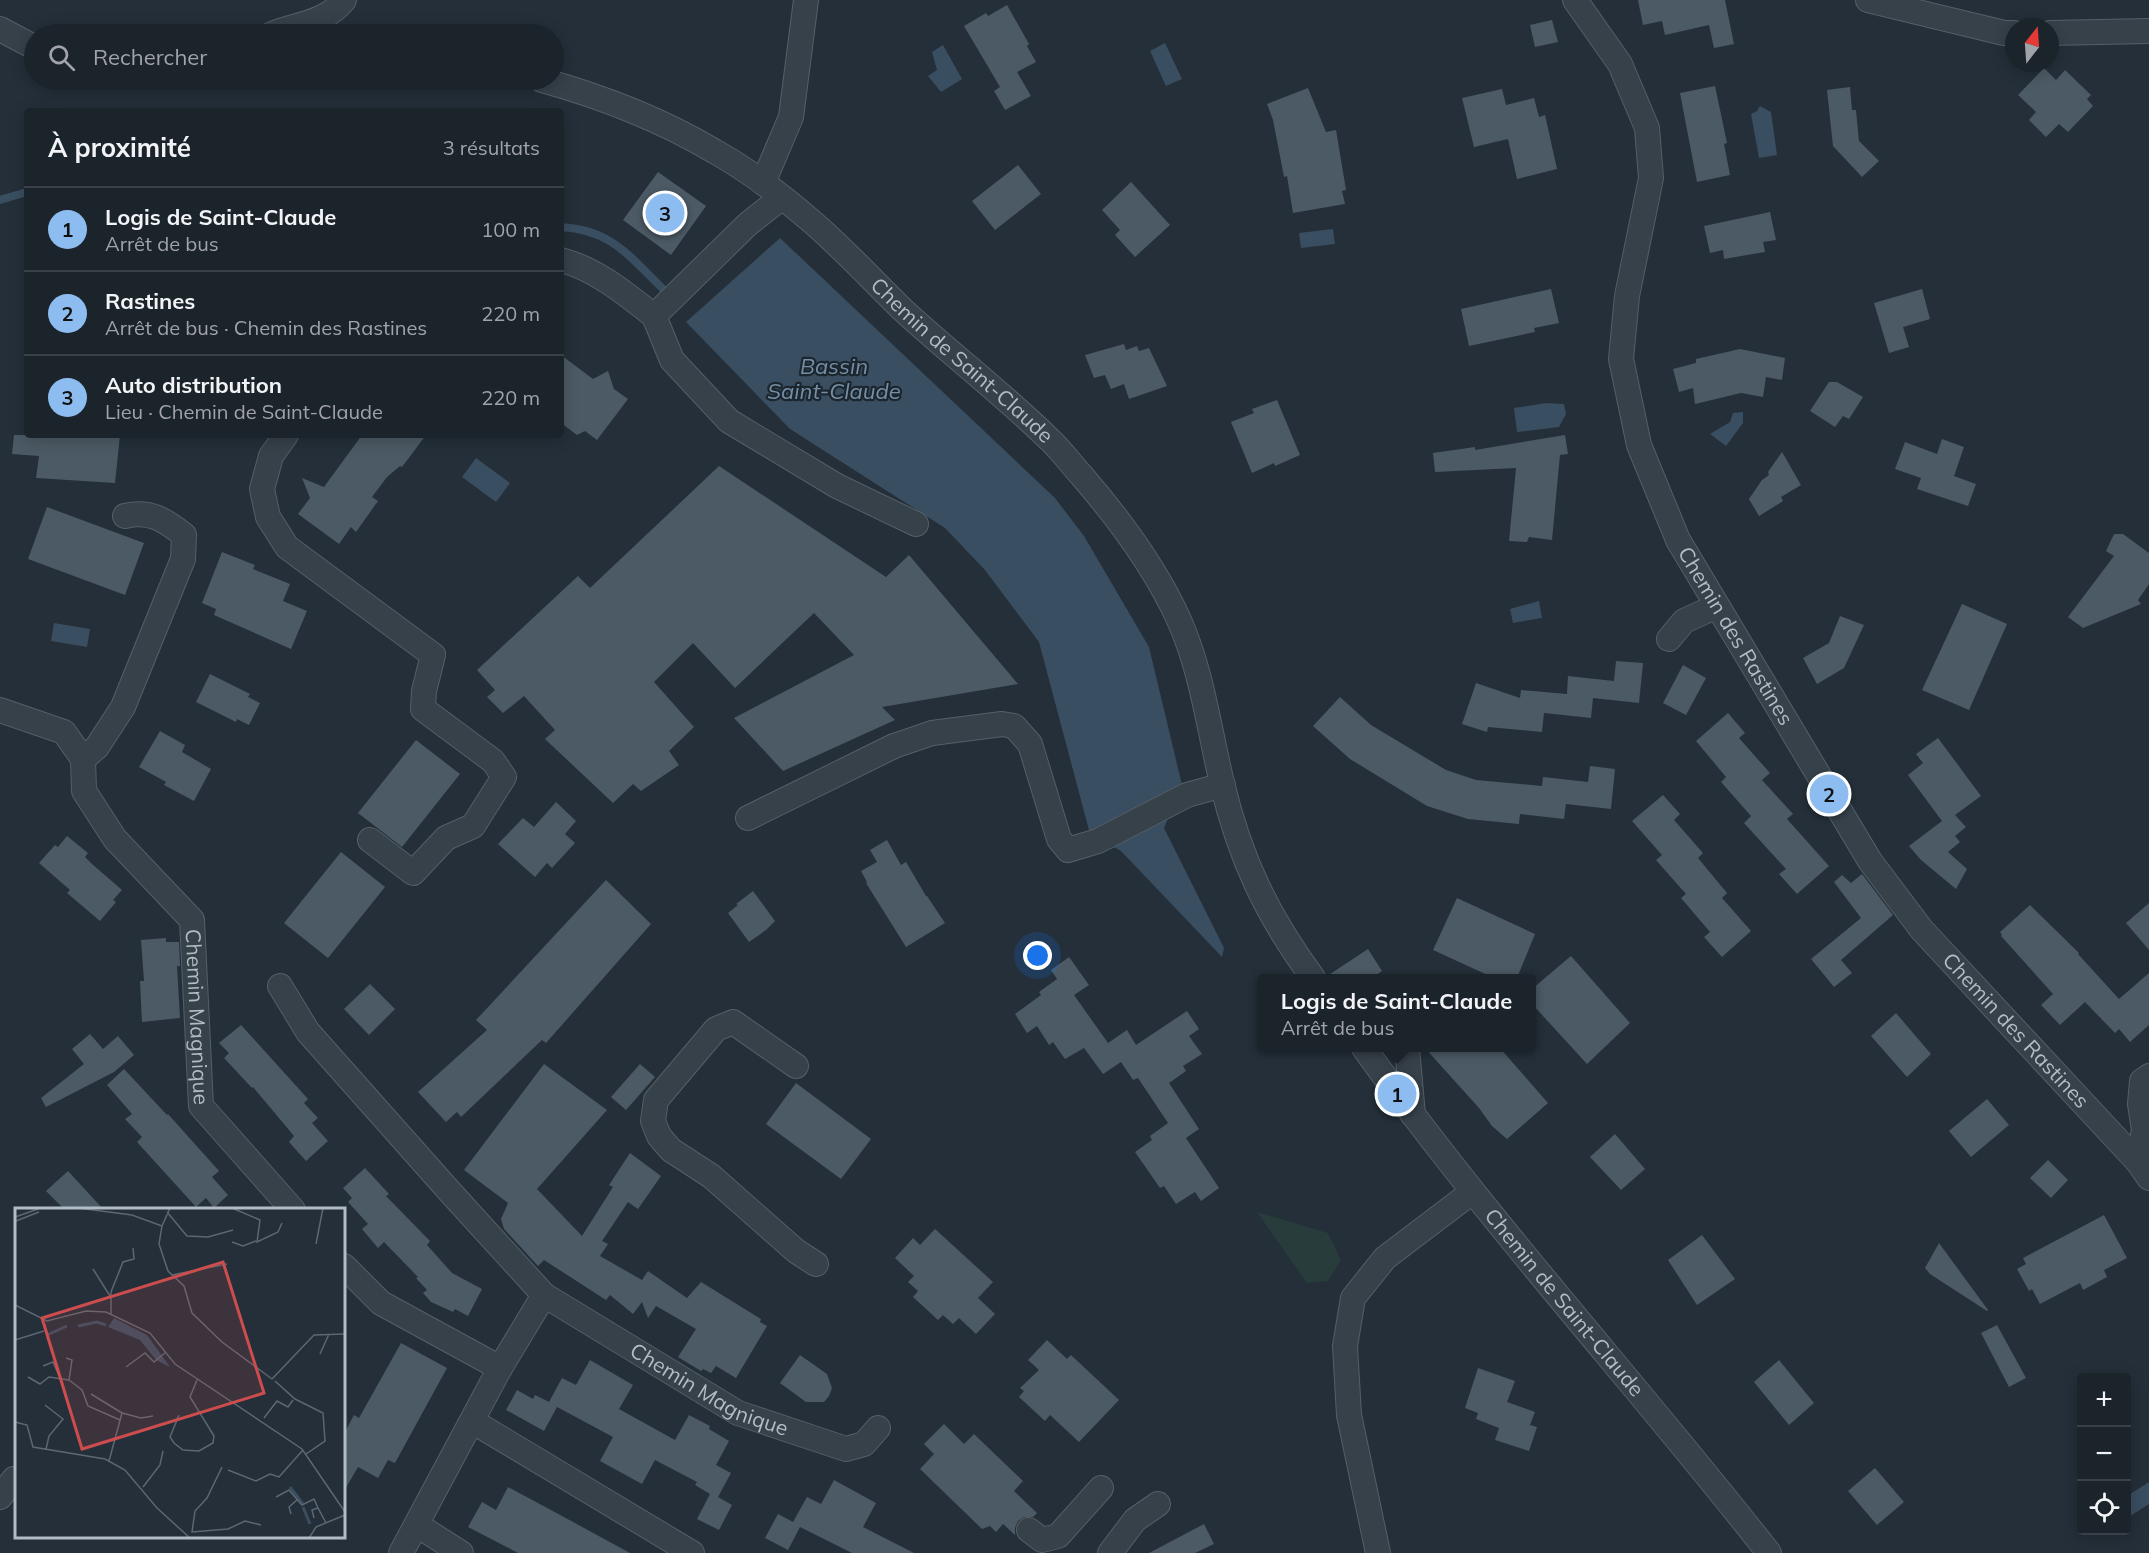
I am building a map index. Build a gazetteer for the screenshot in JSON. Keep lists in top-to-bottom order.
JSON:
{
  "streets": {
    "street": ["Chemin de Saint-Claude", "Chemin des Rastines", "Chemin Magnique"]
  },
  "water": ["Bassin Saint-Claude"],
  "north": "top",
  "page": {
    "search": "Rechercher",
    "heading": ["À proximité", "3 résultats"],
    "list": [
      {
        "mark": "1",
        "name": "Logis de Saint-Claude",
        "note": "Arrêt de bus",
        "value": "100 m"
      },
      {
        "mark": "2",
        "name": "Rastines",
        "note": "Arrêt de bus · Chemin des Rastines",
        "value": "220 m"
      },
      {
        "mark": "3",
        "name": "Auto distribution",
        "note": "Lieu · Chemin de Saint-Claude",
        "value": "220 m"
      }
    ],
    "pins": ["3", "2", "1"],
    "popup": ["Logis de Saint-Claude", "Arrêt de bus"],
    "map_buttons": ["+", "−"]
  }
}
